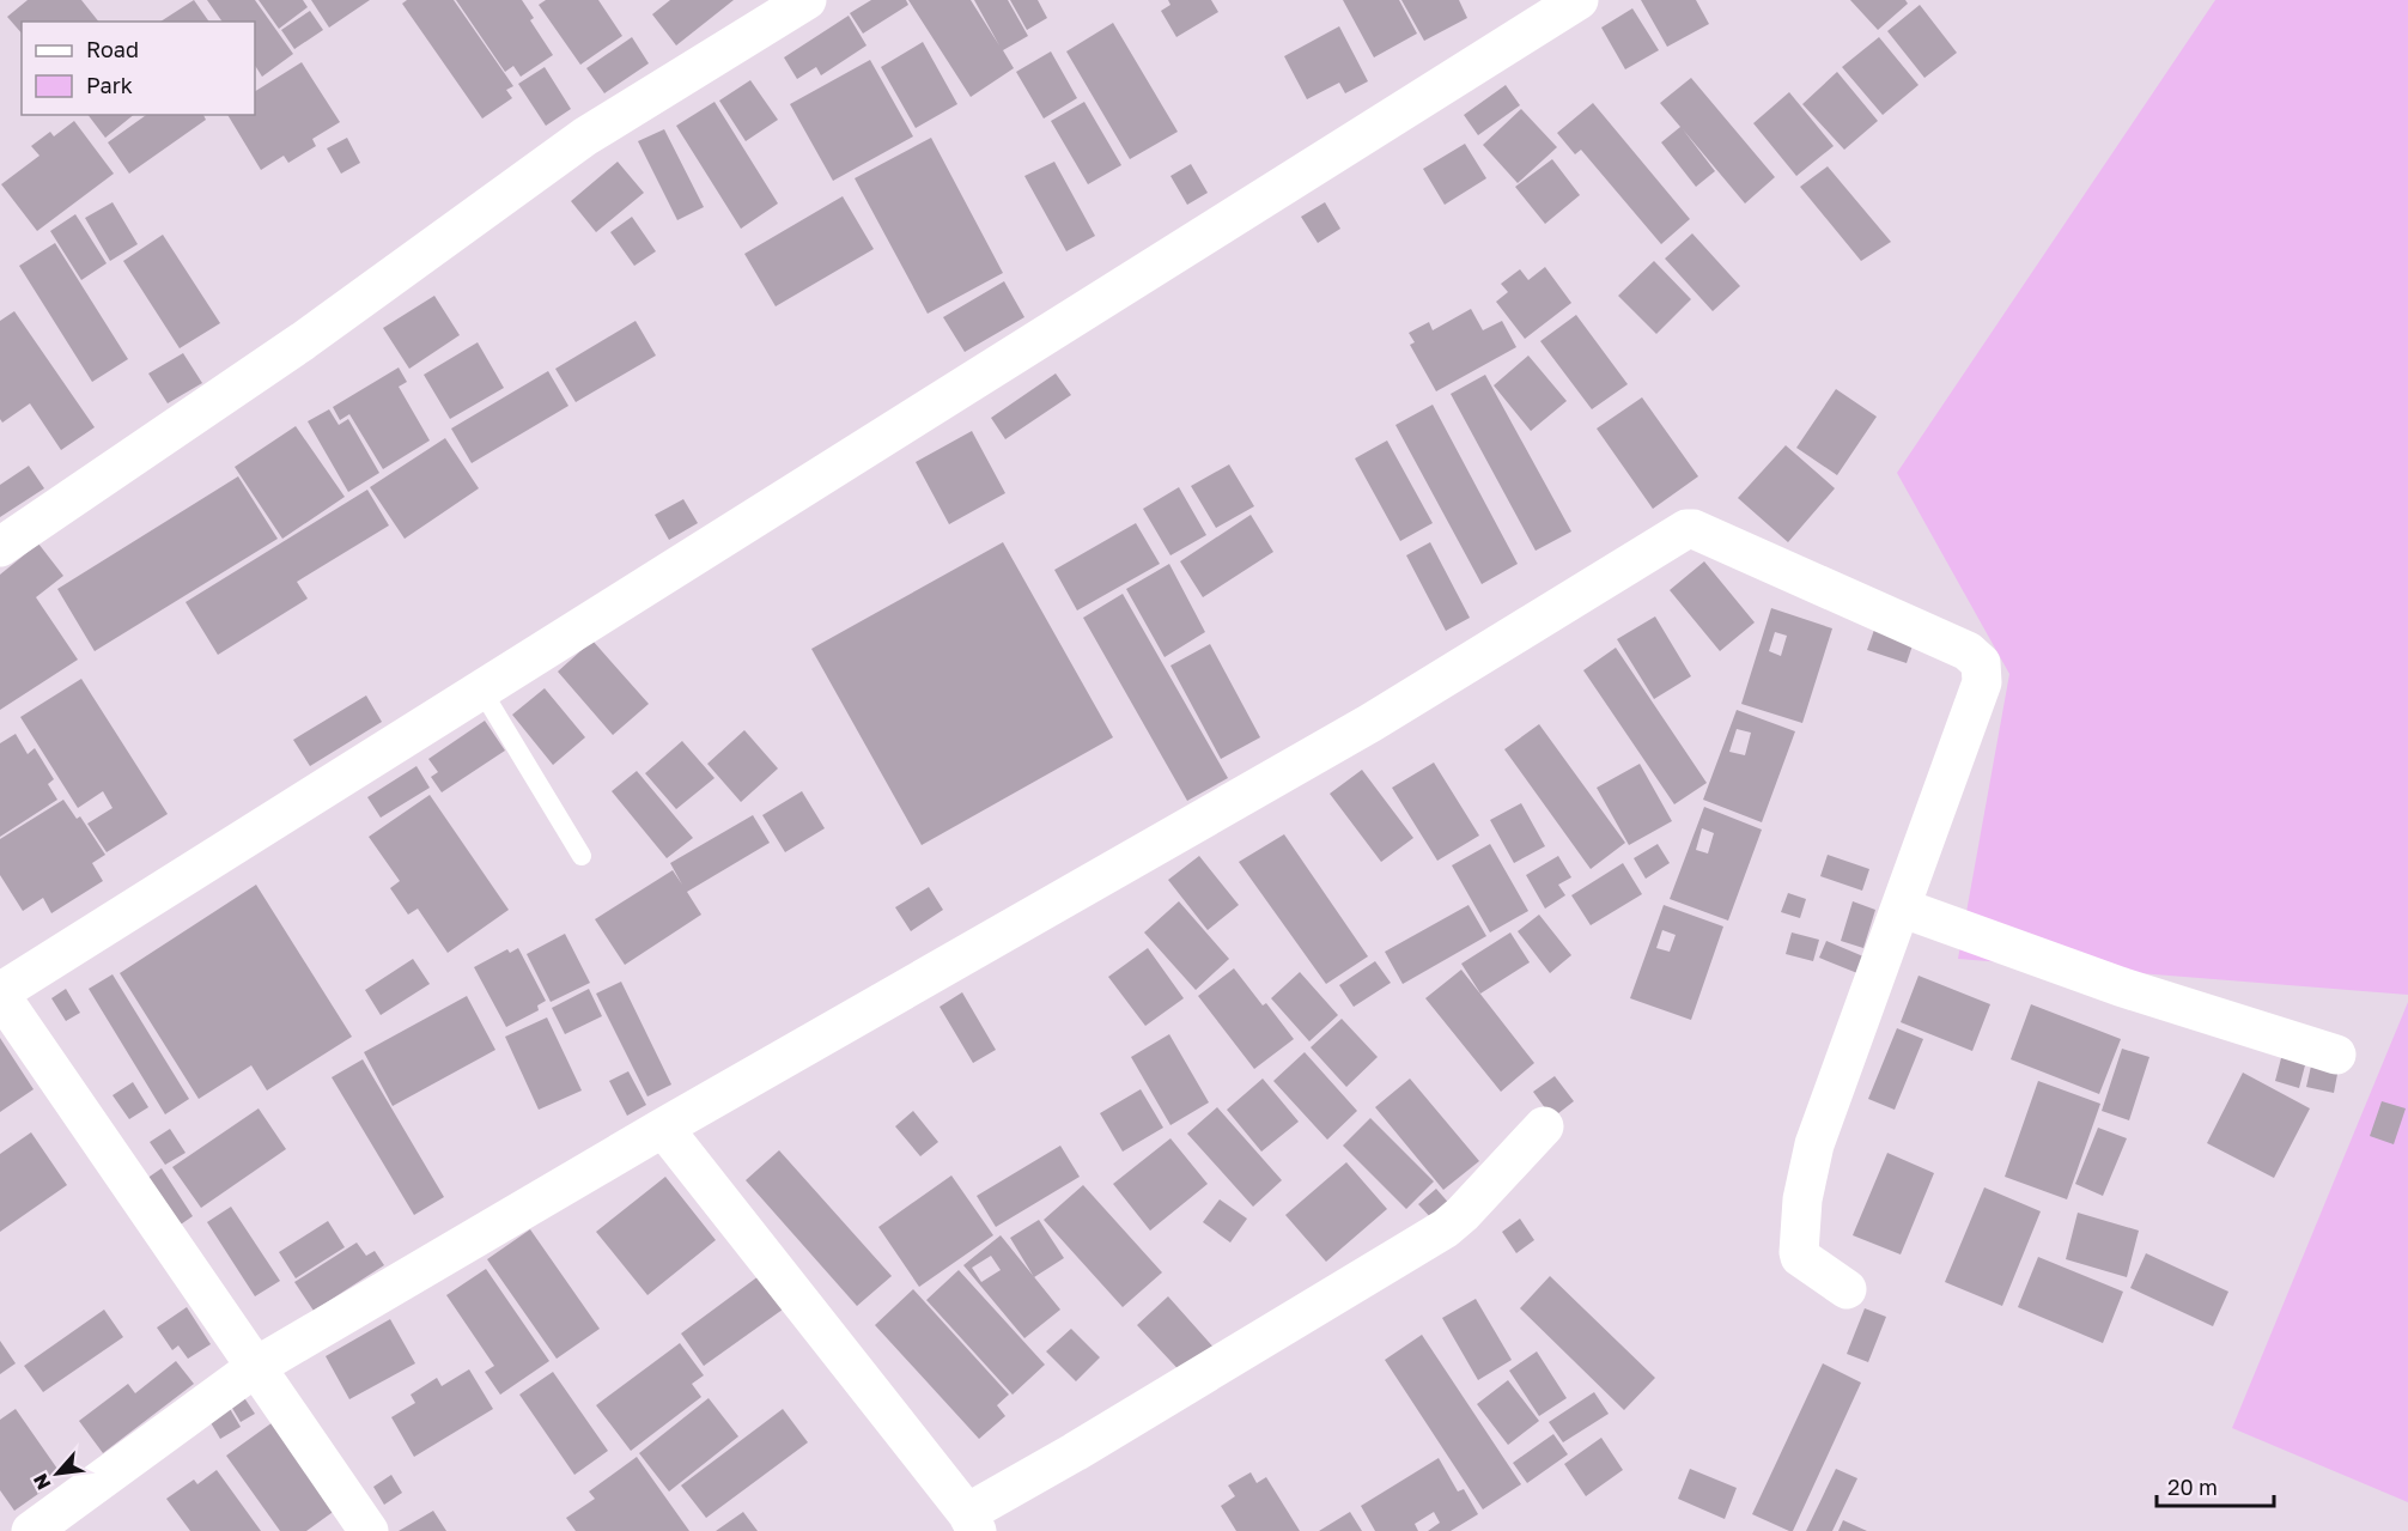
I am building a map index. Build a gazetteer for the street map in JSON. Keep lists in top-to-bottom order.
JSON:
{
  "legend": ["Road", "Park"],
  "scale_bar": "20 m",
  "north": "bottom left"
}
